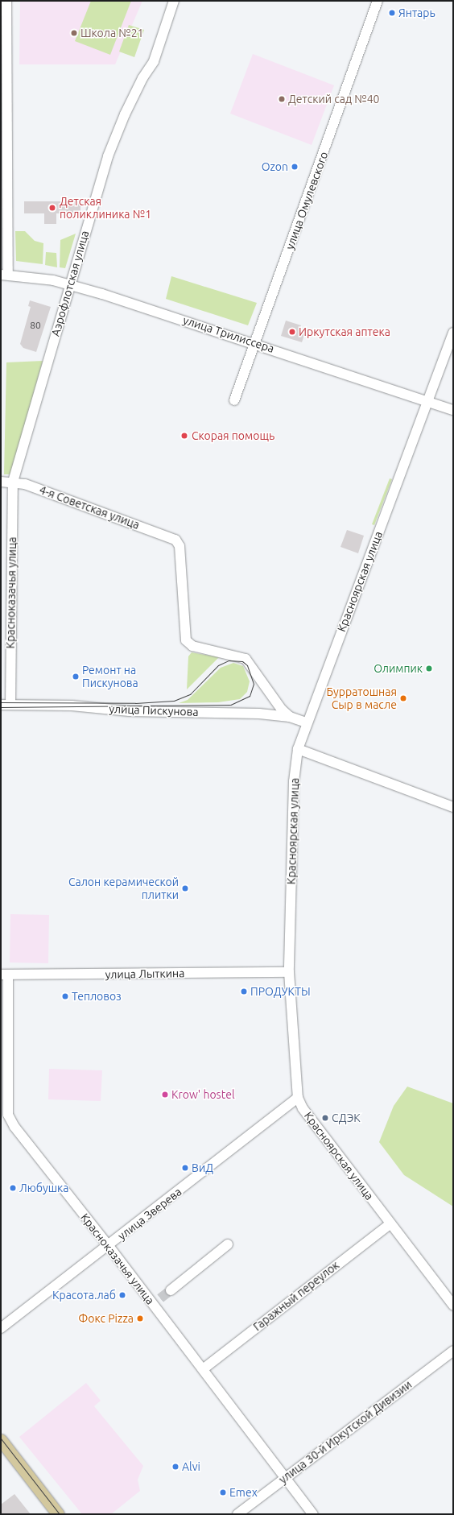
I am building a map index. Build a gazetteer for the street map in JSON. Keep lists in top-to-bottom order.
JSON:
{
  "streets": {
    "street": [
      "улица Омулевского",
      "Аэрофлотская улица",
      "улица Трилиссера",
      "4-я Советская улица",
      "Красноярская улица",
      "Красноказачья улица",
      "улица Пискунова",
      "улица Лыткина",
      "улица Зверева",
      "Гаражный переулок",
      "улица 30-й Иркутской Дивизии"
    ]
  },
  "crossings": [
    ["улица Омулевского", "улица Трилиссера"],
    ["Аэрофлотская улица", "улица Трилиссера"],
    ["Аэрофлотская улица", "4-я Советская улица"],
    ["Аэрофлотская улица", "Красноказачья улица"],
    ["улица Трилиссера", "Красноярская улица"],
    ["4-я Советская улица", "Красноказачья улица"],
    ["4-я Советская улица", "улица Пискунова"],
    ["Красноярская улица", "улица Пискунова"],
    ["Красноярская улица", "улица Лыткина"],
    ["Красноярская улица", "улица Зверева"],
    ["Красноярская улица", "Гаражный переулок"],
    ["Красноказачья улица", "улица Пискунова"],
    ["Красноказачья улица", "улица Лыткина"],
    ["Красноказачья улица", "улица Зверева"],
    ["Красноказачья улица", "Гаражный переулок"],
    ["Красноказачья улица", "улица 30-й Иркутской Дивизии"]
  ],
  "places": [
    "Янтарь",
    "Школа №21",
    "Детский сад №40",
    "Ozon",
    "Детская поликлиника №1",
    "Иркутская аптека",
    "Скорая помощь",
    "Олимпик",
    "Ремонт на Пискунова",
    "Бурратошная Сыр в масле",
    "Салон керамической плитки",
    "ПРОДУКТЫ",
    "Тепловоз",
    "Krow' hostel",
    "СДЭК",
    "ВиД",
    "Любушка",
    "Красота.лаб",
    "Фокс Pizza",
    "Alvi",
    "Emex"
  ],
  "house_numbers": ["80"]
}
